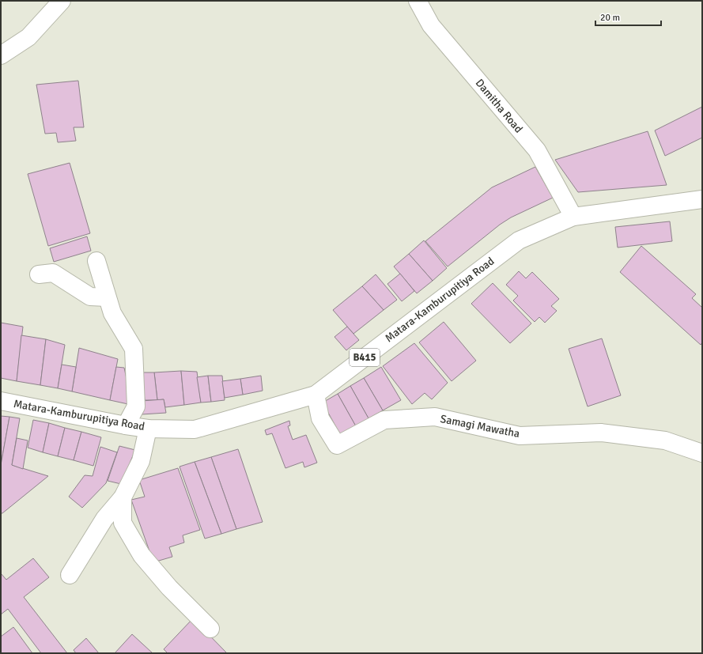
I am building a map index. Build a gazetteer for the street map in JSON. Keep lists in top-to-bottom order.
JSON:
{
  "streets": {
    "street": [
      "Damitha Road",
      "Matara-Kamburupitiya Road",
      "B415",
      "Samagi Mawatha"
    ]
  },
  "crossings": [
    ["Damitha Road", "Matara-Kamburupitiya Road"],
    ["Matara-Kamburupitiya Road", "Samagi Mawatha"]
  ],
  "scale_bar": "20 m"
}
